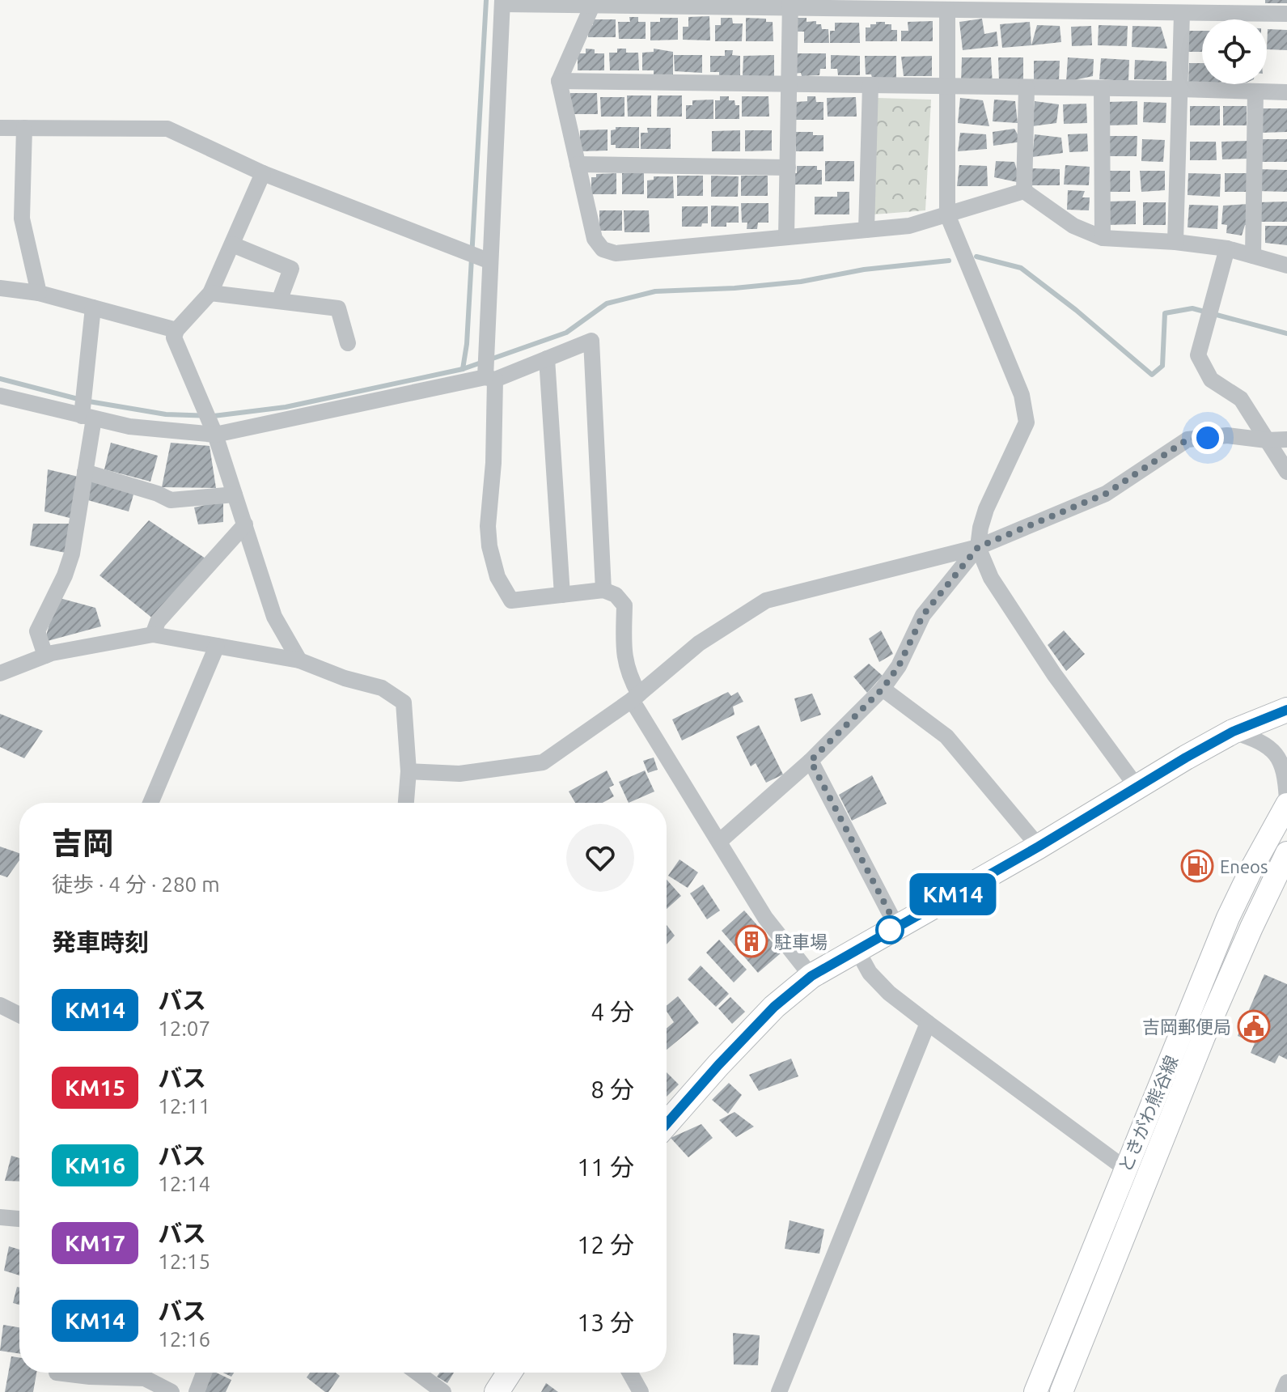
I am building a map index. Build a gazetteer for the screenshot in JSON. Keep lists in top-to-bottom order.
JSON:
{
  "streets": {
    "main road": ["ときがわ熊谷線"]
  },
  "places": {
    "fuel station": ["Eneos"],
    "building": ["駐車場"],
    "public building": ["吉岡郵便局"]
  },
  "lines": ["bus line KM14"],
  "page": {
    "on_map": "KM14",
    "heading": [
      ["吉岡", "徒歩 · 4 分 · 280 m"],
      "発車時刻"
    ],
    "list": [
      {
        "mark": "KM14",
        "name": "バス",
        "note": "12:07",
        "value": "4 分"
      },
      {
        "mark": "KM15",
        "name": "バス",
        "note": "12:11",
        "value": "8 分"
      },
      {
        "mark": "KM16",
        "name": "バス",
        "note": "12:14",
        "value": "11 分"
      },
      {
        "mark": "KM17",
        "name": "バス",
        "note": "12:15",
        "value": "12 分"
      },
      {
        "mark": "KM14",
        "name": "バス",
        "note": "12:16",
        "value": "13 分"
      }
    ]
  }
}
